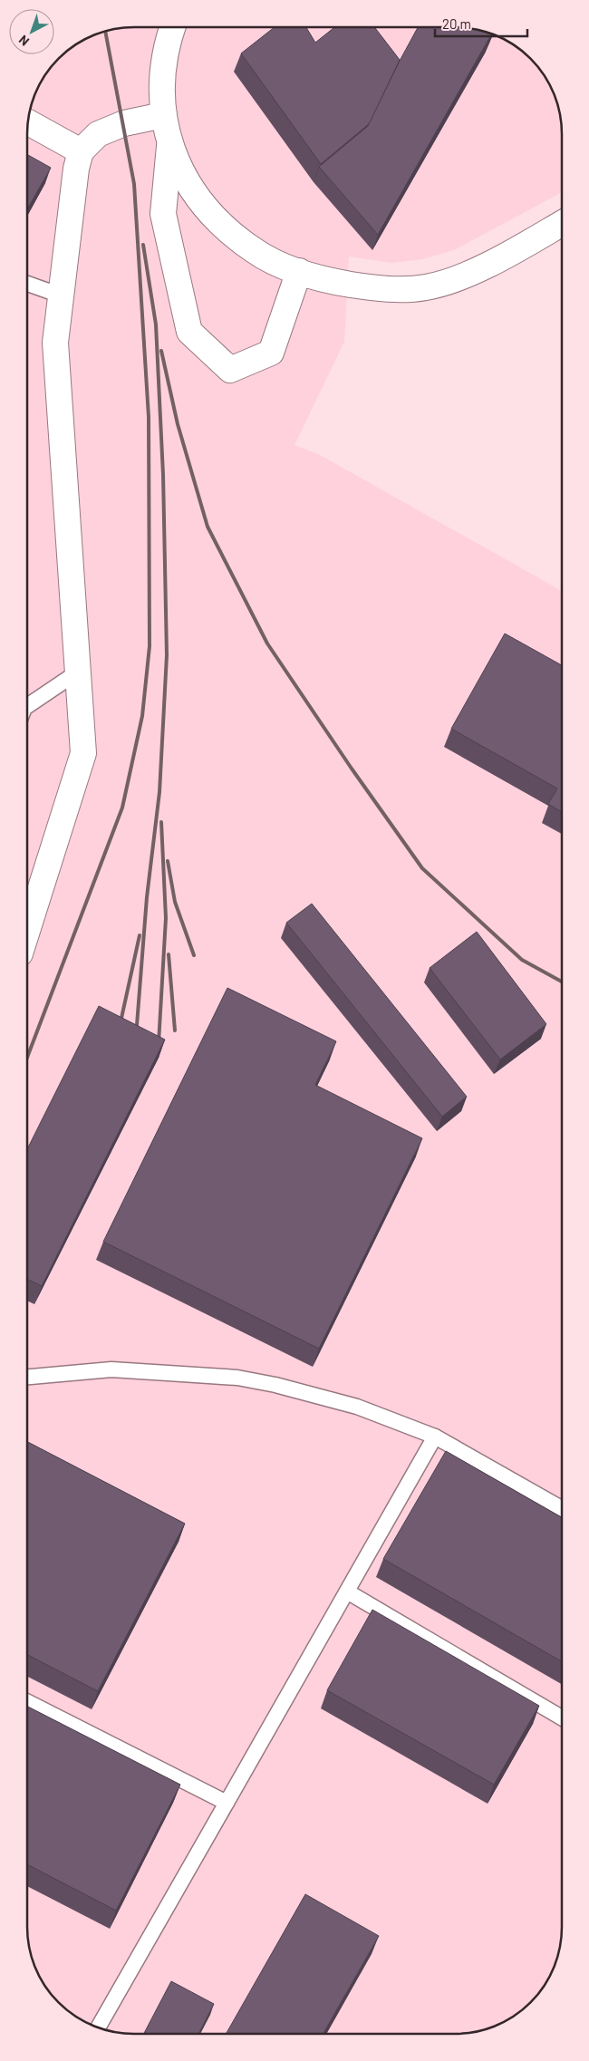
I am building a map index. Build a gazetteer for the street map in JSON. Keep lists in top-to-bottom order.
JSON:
{
  "scale_bar": "20 m",
  "north": "bottom left"
}
